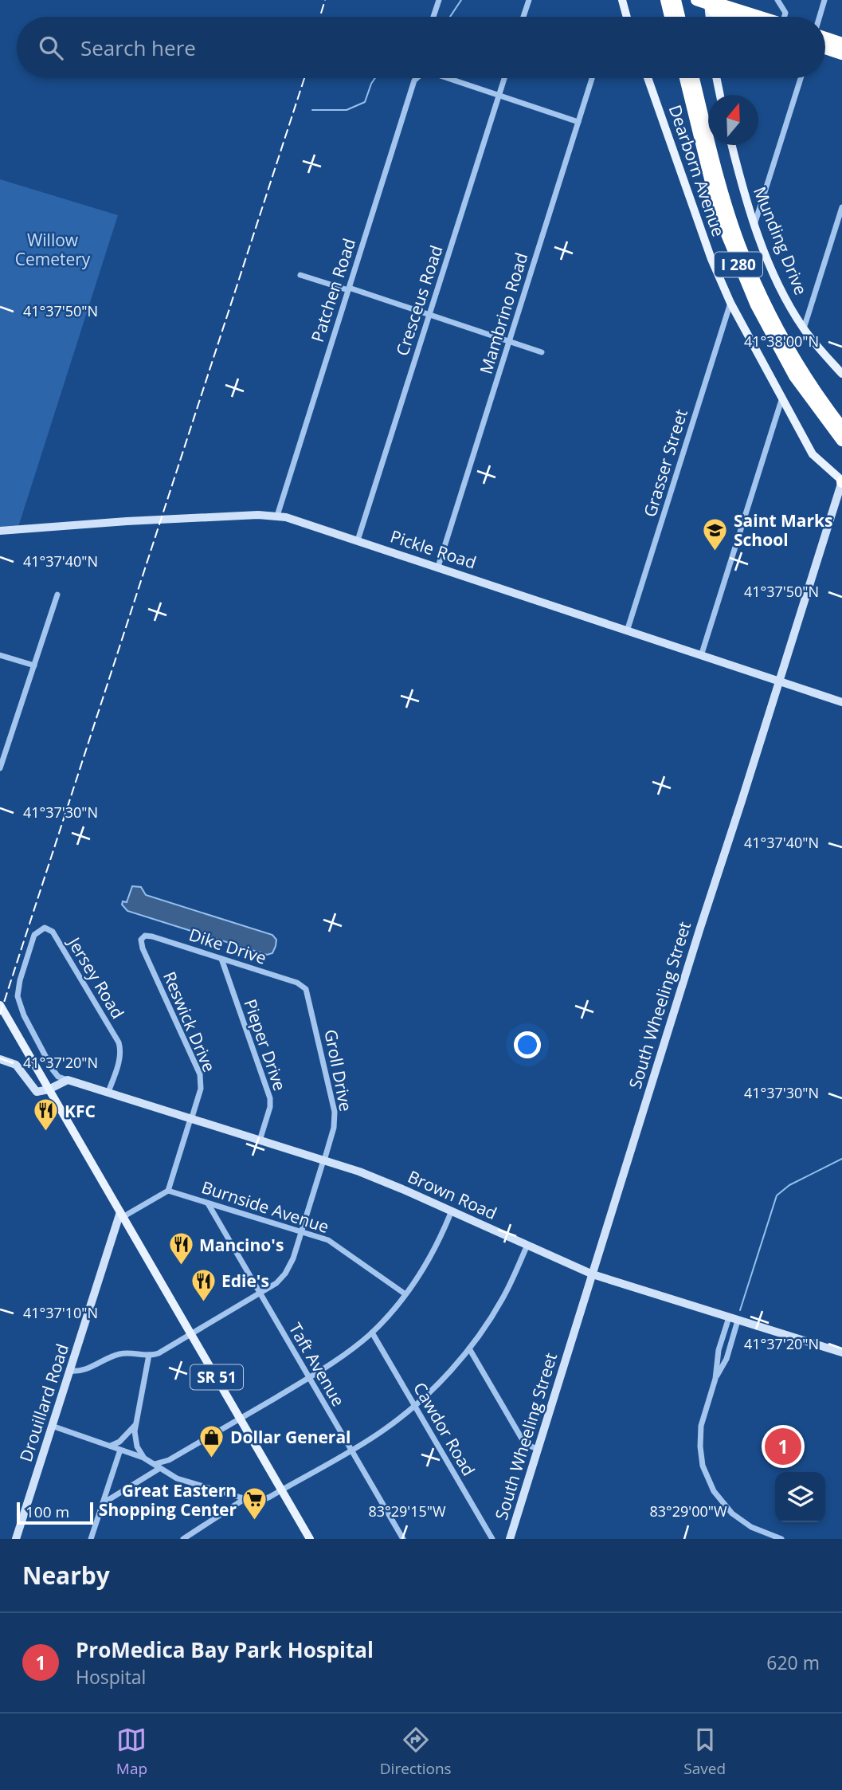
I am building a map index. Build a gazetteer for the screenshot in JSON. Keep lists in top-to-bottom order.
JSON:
{
  "streets": {
    "highway": ["I 280"],
    "main road": ["Dearborn Avenue", "Munding Drive", "SR 51"],
    "street": [
      "Patchen Road",
      "Cresceus Road",
      "Mambrino Road",
      "Grasser Street",
      "Pickle Road",
      "Dike Drive",
      "Jersey Road",
      "South Wheeling Street",
      "Reswick Drive",
      "Pieper Drive",
      "Groll Drive",
      "Brown Road",
      "Burnside Avenue",
      "Taft Avenue",
      "Drouillard Road",
      "Cawdor Road"
    ]
  },
  "crossings": [
    ["Dearborn Avenue", "Grasser Street"],
    ["Dearborn Avenue", "South Wheeling Street"],
    ["Patchen Road", "Cresceus Road"],
    ["Patchen Road", "Pickle Road"],
    ["Cresceus Road", "Pickle Road"],
    ["Mambrino Road", "Pickle Road"],
    ["Grasser Street", "Pickle Road"],
    ["Pickle Road", "South Wheeling Street"],
    ["Dike Drive", "Reswick Drive"],
    ["Dike Drive", "Pieper Drive"],
    ["Dike Drive", "Groll Drive"],
    ["Jersey Road", "Brown Road"],
    ["South Wheeling Street", "Brown Road"],
    ["Reswick Drive", "Brown Road"],
    ["Reswick Drive", "Burnside Avenue"],
    ["Pieper Drive", "Brown Road"],
    ["Groll Drive", "Brown Road"],
    ["Groll Drive", "Burnside Avenue"],
    ["Groll Drive", "Taft Avenue"],
    ["Groll Drive", "SR 51"],
    ["Groll Drive", "Drouillard Road"],
    ["Burnside Avenue", "Taft Avenue"],
    ["SR 51", "Drouillard Road"]
  ],
  "parks": ["Willow Cemetery"],
  "places": {
    "school or university": ["Saint Marks School"],
    "restaurant": ["KFC", "Mancino's", "Edie's"],
    "shop": ["Dollar General"],
    "supermarket": ["Great Eastern Shopping Center"]
  },
  "scale_bar": "100 m",
  "north": "top",
  "page": {
    "search": "Search here",
    "pins": "1",
    "scale": "100 m",
    "heading": "Nearby",
    "list": [
      {
        "mark": "1",
        "name": "ProMedica Bay Park Hospital",
        "note": "Hospital",
        "value": "620 m"
      }
    ],
    "nav": ["Map", "Directions", "Saved"]
  },
  "coordinates": [
    "41°37'50\"N",
    "41°38'00\"N",
    "41°37'40\"N",
    "41°37'30\"N",
    "41°37'20\"N",
    "41°37'10\"N",
    "83°29'15\"W",
    "83°29'00\"W"
  ]
}
